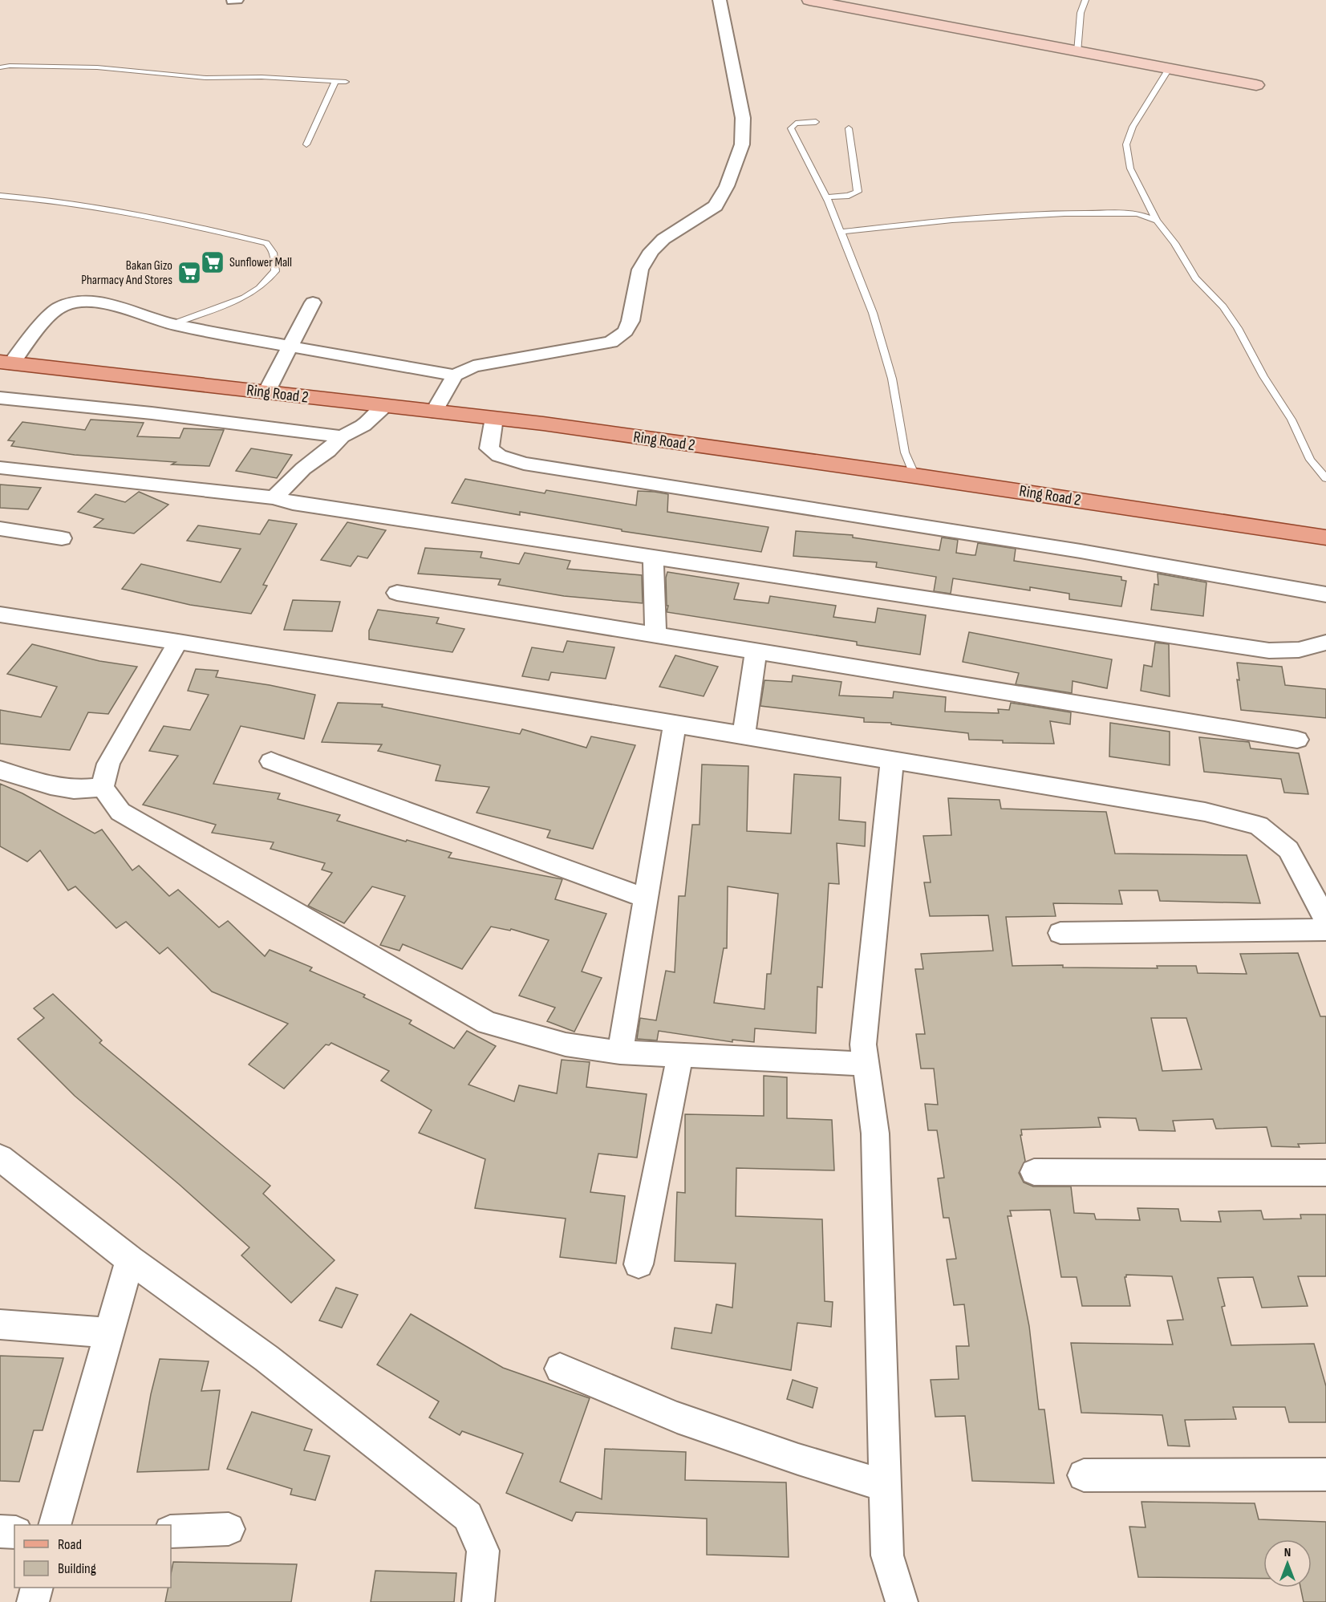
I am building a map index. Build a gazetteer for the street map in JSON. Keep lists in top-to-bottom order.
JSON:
{
  "streets": {
    "main road": ["Ring Road 2"]
  },
  "places": {
    "supermarket": ["Sunflower Mall", "Bakan Gizo Pharmacy And Stores"]
  },
  "legend": ["Road", "Building"],
  "north": "top"
}
